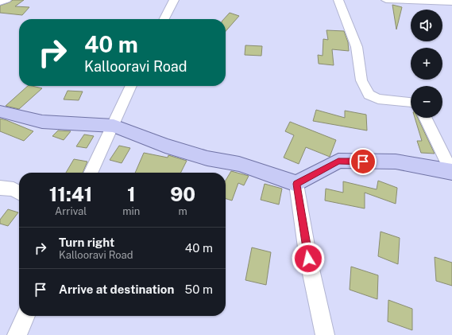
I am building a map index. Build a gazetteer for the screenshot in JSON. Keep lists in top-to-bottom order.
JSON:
{
  "page": {
    "map_buttons": ["+", "−"],
    "turn": ["40 m", "Kallooravi Road"],
    "eta": [
      "11:41",
      "Arrival",
      "1",
      "min",
      "90",
      "m"
    ],
    "list": [
      {
        "name": "Turn right",
        "note": "Kallooravi Road",
        "value": "40 m"
      },
      {
        "name": "Arrive at destination",
        "value": "50 m"
      }
    ]
  }
}
